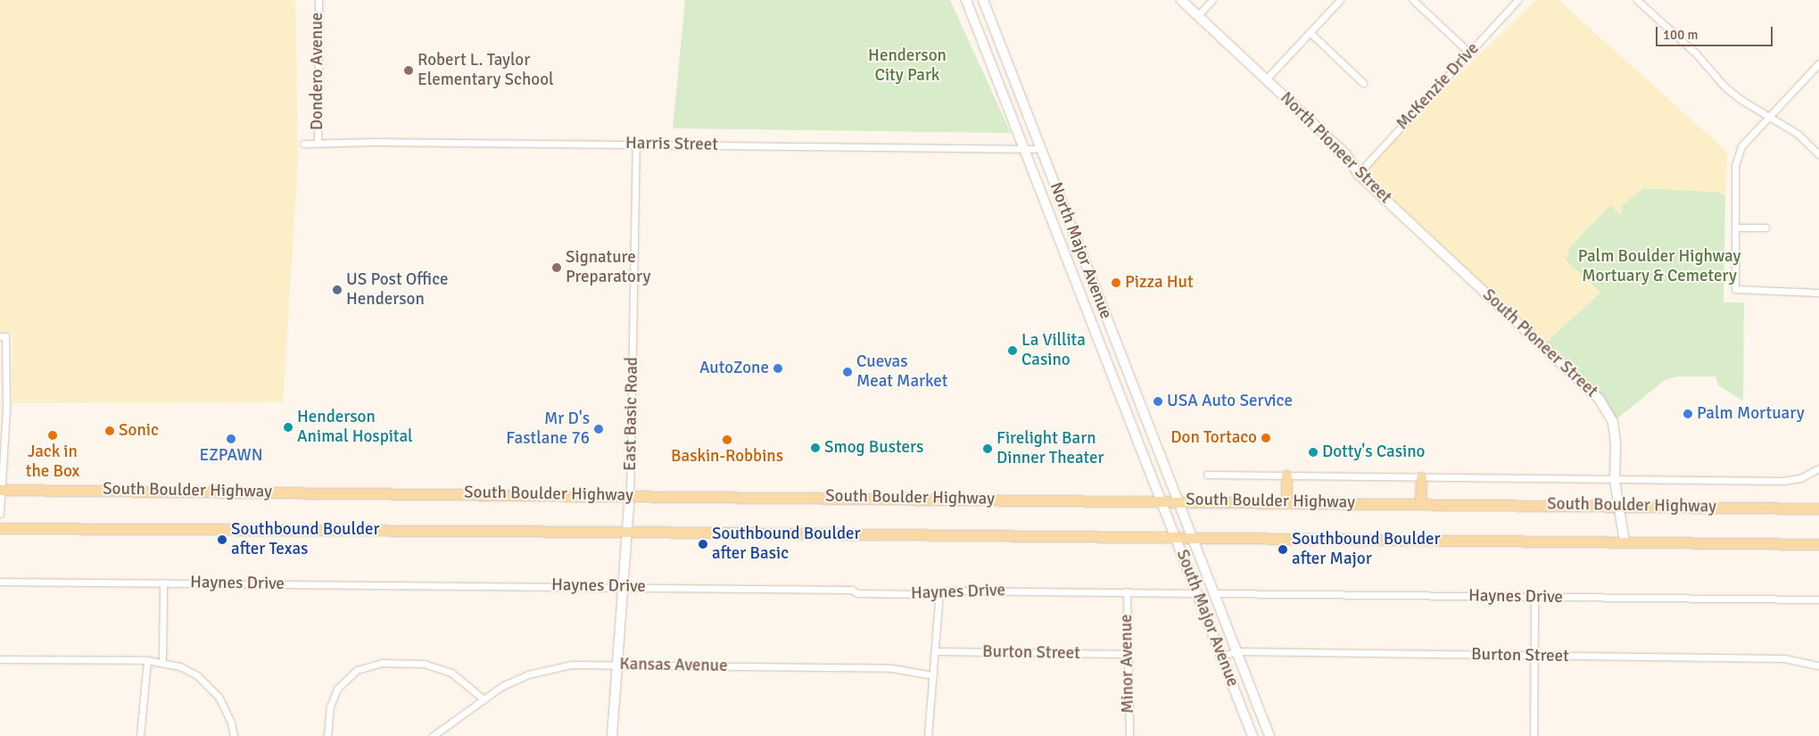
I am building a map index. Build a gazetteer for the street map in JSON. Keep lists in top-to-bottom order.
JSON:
{
  "streets": {
    "main road": ["South Boulder Highway"],
    "street": [
      "Dondero Avenue",
      "McKenzie Drive",
      "Harris Street",
      "North Pioneer Street",
      "North Major Avenue",
      "South Pioneer Street",
      "East Basic Road",
      "Haynes Drive",
      "South Major Avenue",
      "Burton Street",
      "Minor Avenue",
      "Kansas Avenue"
    ]
  },
  "crossings": [
    ["Dondero Avenue", "Harris Street"],
    ["McKenzie Drive", "North Pioneer Street"],
    ["Harris Street", "North Major Avenue"],
    ["Harris Street", "East Basic Road"],
    ["North Pioneer Street", "South Pioneer Street"],
    ["North Major Avenue", "South Boulder Highway"],
    ["North Major Avenue", "South Major Avenue"],
    ["South Pioneer Street", "South Boulder Highway"],
    ["East Basic Road", "South Boulder Highway"],
    ["East Basic Road", "Haynes Drive"],
    ["East Basic Road", "Kansas Avenue"],
    ["South Boulder Highway", "South Major Avenue"],
    ["Haynes Drive", "South Major Avenue"],
    ["Haynes Drive", "Minor Avenue"],
    ["South Major Avenue", "Burton Street"],
    ["Burton Street", "Minor Avenue"]
  ],
  "parks": ["Henderson City Park", "Palm Boulder Highway Mortuary & Cemetery"],
  "places": [
    "Robert L. Taylor Elementary School",
    "Signature Preparatory",
    "Pizza Hut",
    "US Post Office Henderson",
    "La Villita Casino",
    "AutoZone",
    "Cuevas Meat Market",
    "USA Auto Service",
    "Palm Mortuary",
    "Henderson Animal Hospital",
    "Mr D's Fastlane 76",
    "Sonic",
    "Jack in the Box",
    "Don Tortaco",
    "EZPAWN",
    "Baskin-Robbins",
    "Smog Busters",
    "Firelight Barn Dinner Theater",
    "Dotty's Casino",
    "Southbound Boulder after Texas",
    "Southbound Boulder after Basic",
    "Southbound Boulder after Major"
  ],
  "scale_bar": "100 m"
}
